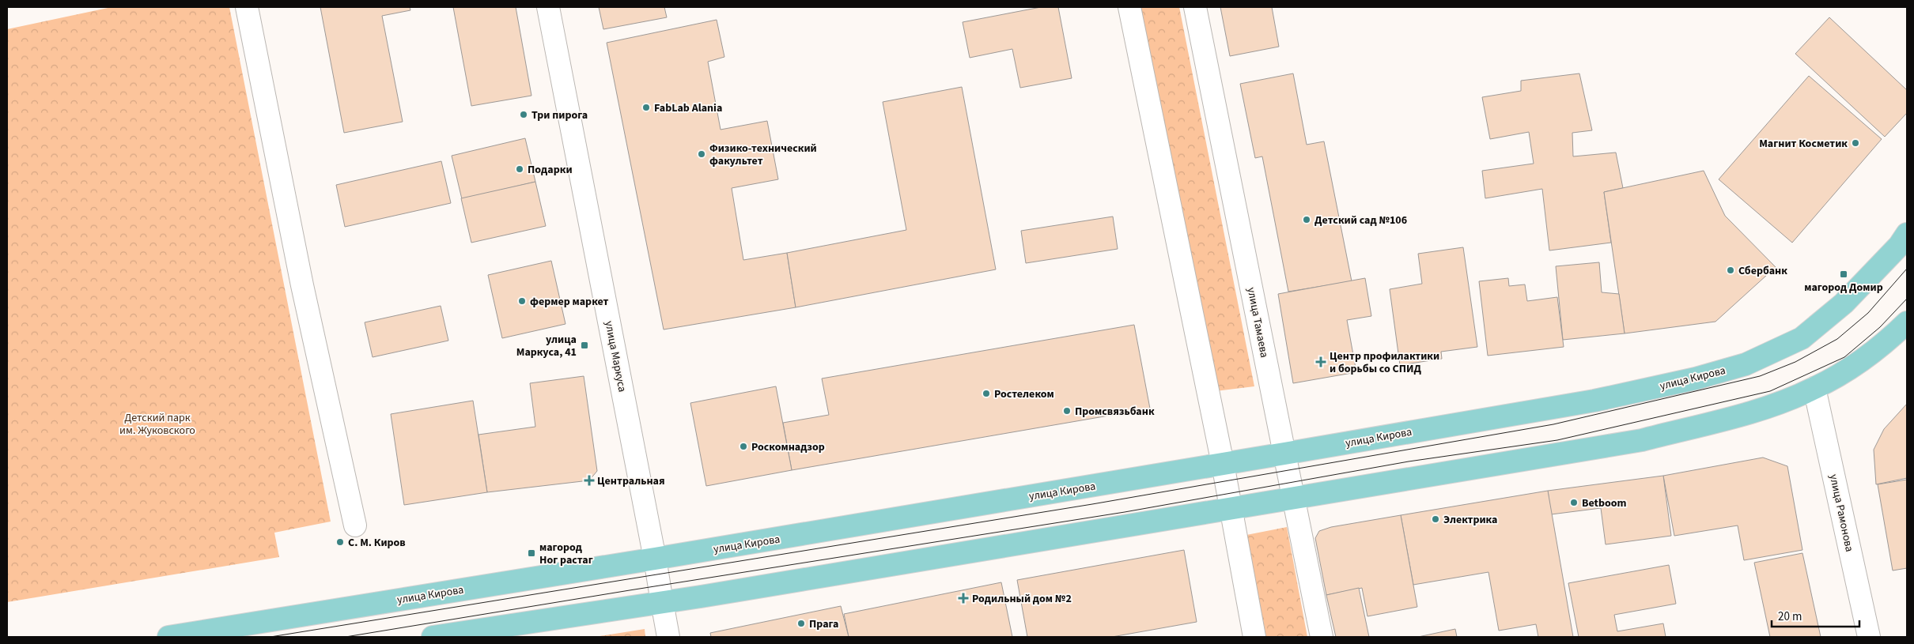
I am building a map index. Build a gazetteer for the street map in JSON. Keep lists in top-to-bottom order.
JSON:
{
  "streets": {
    "main road": ["улица Кирова"],
    "street": ["улица Тамаева", "улица Маркуса", "улица Рамонова"]
  },
  "crossings": [
    ["улица Тамаева", "улица Кирова"],
    ["улица Маркуса", "улица Кирова"]
  ],
  "parks": ["Детский парк им. Жуковского"],
  "places": {
    "other": [
      "FabLab Alania",
      "Три пирога",
      "Магнит Косметик",
      "Физико-технический факультет",
      "Подарки",
      "Детский сад №106",
      "Сбербанк",
      "фермер маркет",
      "Ростелеком",
      "Промсвязьбанк",
      "Роскомнадзор",
      "Betboom",
      "Электрика",
      "С. М. Киров",
      "Прага"
    ],
    "transit": ["магород Домир", "улица Маркуса, 41", "магород Ног растаг"],
    "health": ["Центр профилактики и борьбы со СПИД", "Центральная", "Родильный дом №2"]
  },
  "scale_bar": "20 m"
}
